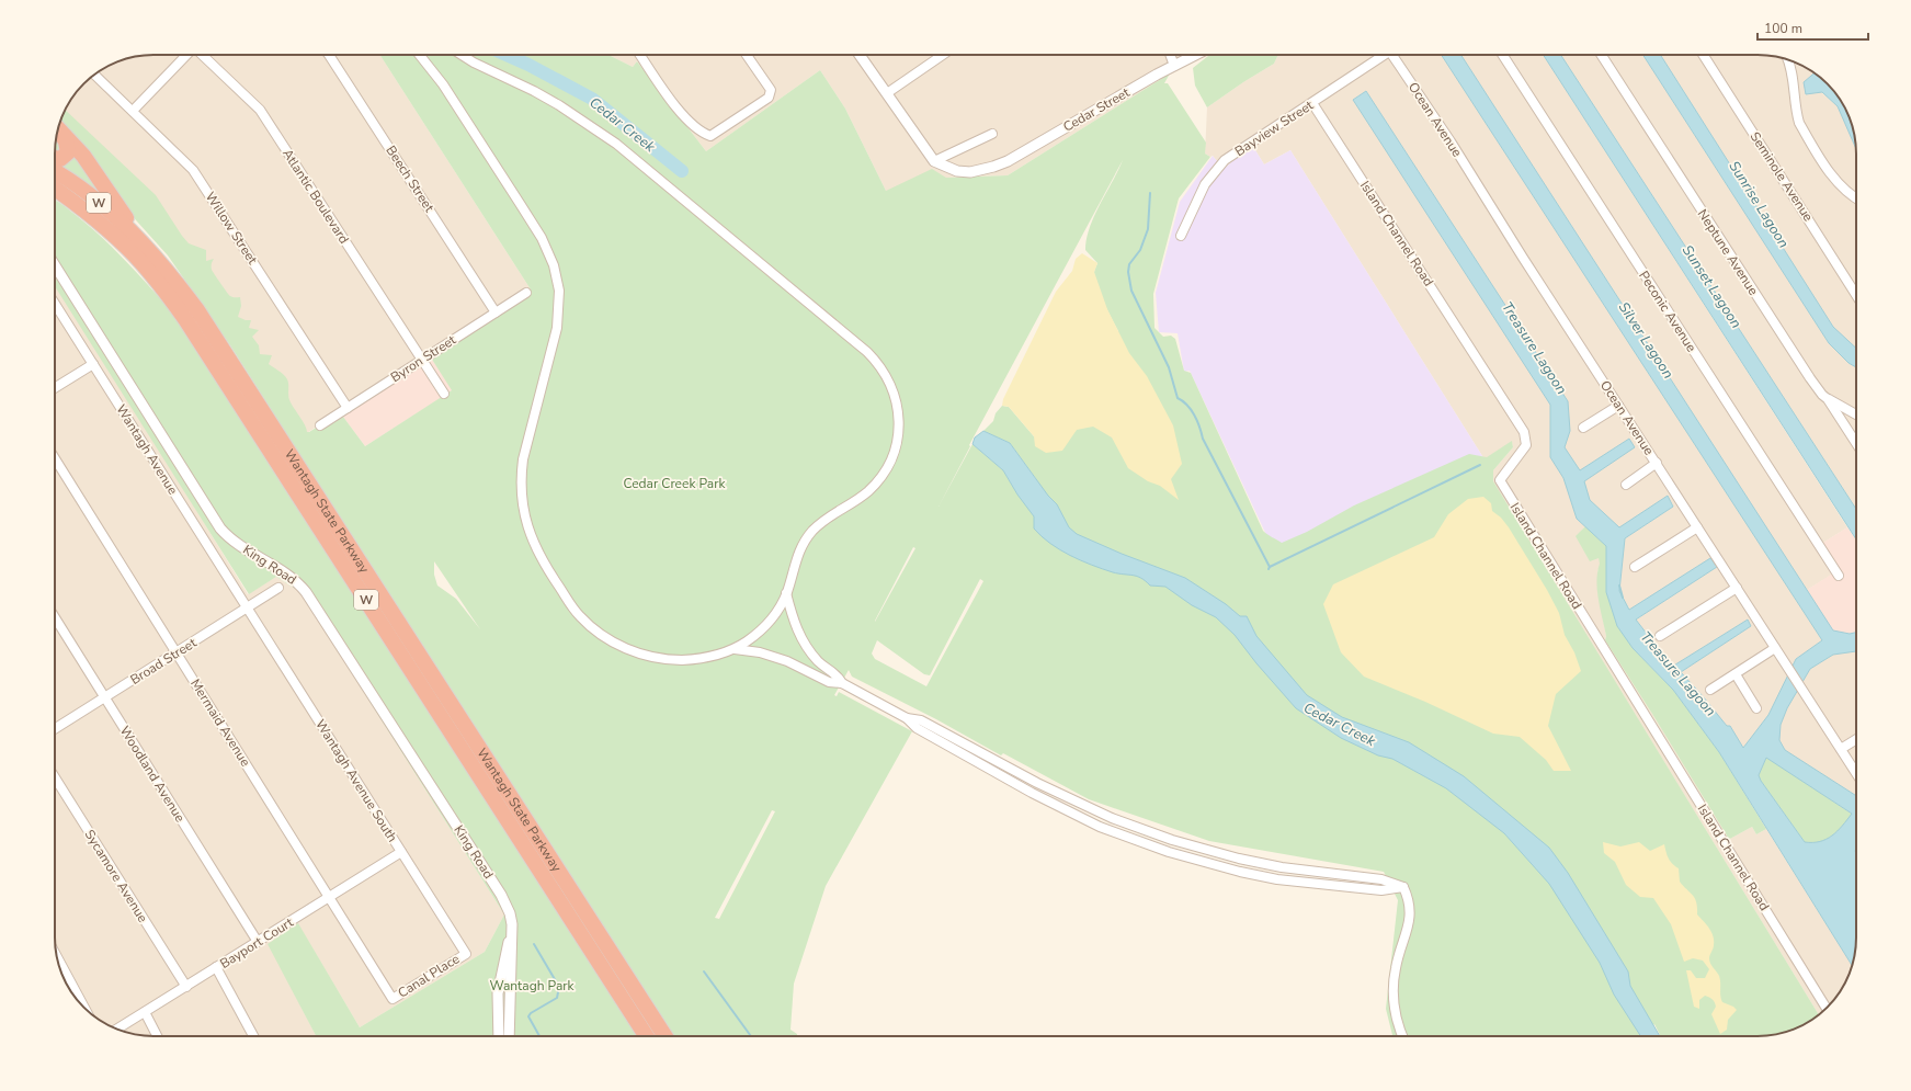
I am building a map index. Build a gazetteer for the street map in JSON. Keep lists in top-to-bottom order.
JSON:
{
  "streets": {
    "highway": ["W", "Wantagh State Parkway"],
    "street": [
      "Cedar Street",
      "Ocean Avenue",
      "Bayview Street",
      "Seminole Avenue",
      "Beech Street",
      "Atlantic Boulevard",
      "Willow Street",
      "Island Channel Road",
      "Neptune Avenue",
      "Peconic Avenue",
      "Byron Street",
      "Wantagh Avenue",
      "King Road",
      "Broad Street",
      "Mermaid Avenue",
      "Woodland Avenue",
      "Wantagh Avenue South",
      "Sycamore Avenue",
      "Bayport Court",
      "Canal Place"
    ]
  },
  "crossings": [
    ["Bayview Street", "Island Channel Road"],
    ["Beech Street", "Byron Street"],
    ["Atlantic Boulevard", "Byron Street"],
    ["Willow Street", "Byron Street"],
    ["Wantagh Avenue", "Broad Street"],
    ["Wantagh Avenue", "Wantagh Avenue South"],
    ["Broad Street", "Mermaid Avenue"],
    ["Broad Street", "Woodland Avenue"],
    ["Broad Street", "Wantagh Avenue South"],
    ["Mermaid Avenue", "Bayport Court"],
    ["Mermaid Avenue", "Canal Place"],
    ["Woodland Avenue", "Bayport Court"],
    ["Wantagh Avenue South", "Bayport Court"],
    ["Wantagh Avenue South", "Canal Place"],
    ["Sycamore Avenue", "Bayport Court"]
  ],
  "water": [
    "Cedar Creek",
    "Sunrise Lagoon",
    "Sunset Lagoon",
    "Silver Lagoon",
    "Treasure Lagoon"
  ],
  "parks": ["Cedar Creek Park", "Wantagh Park"],
  "scale_bar": "100 m"
}
